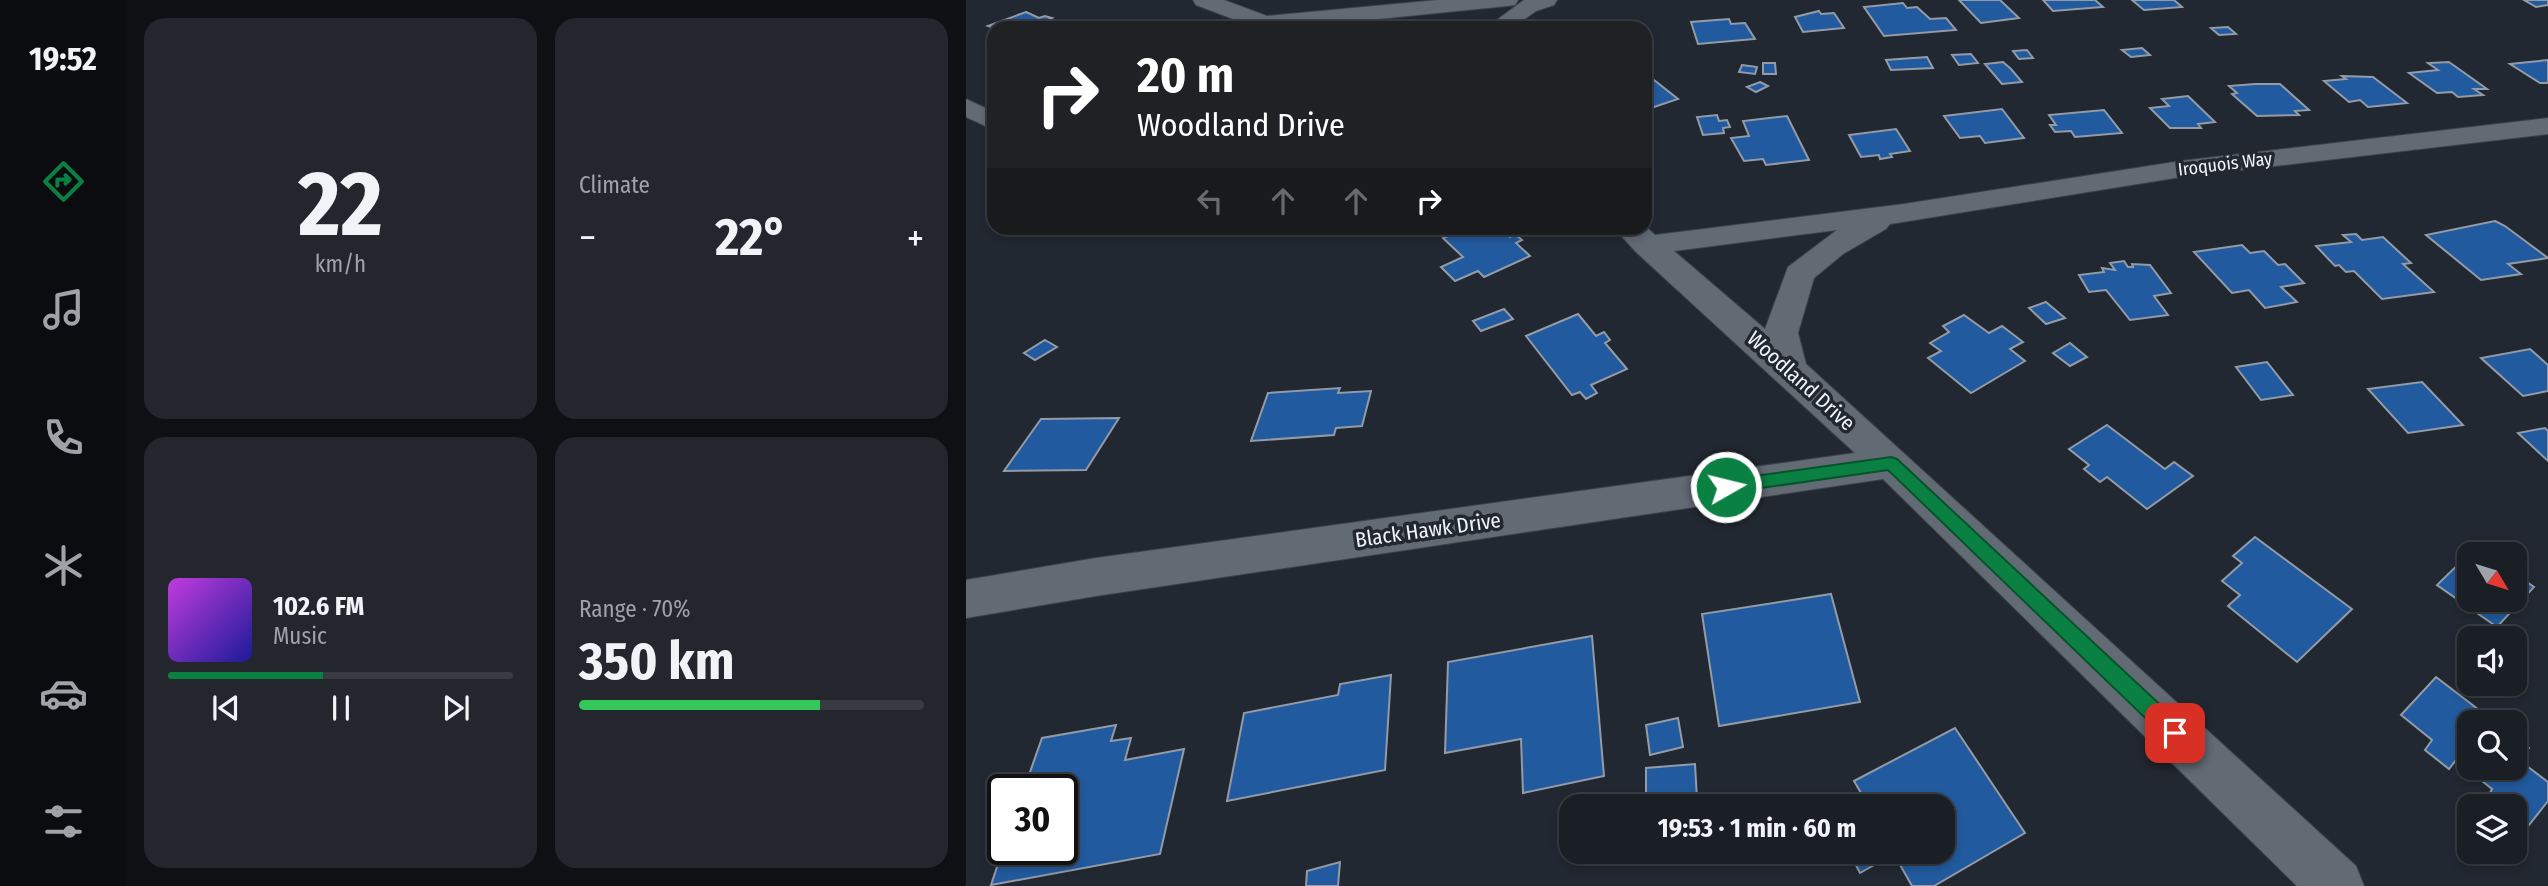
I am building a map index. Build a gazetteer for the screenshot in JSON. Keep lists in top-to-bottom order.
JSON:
{
  "streets": {
    "street": ["Iroquois Way", "Woodland Drive", "Black Hawk Drive"]
  },
  "crossings": [
    ["Iroquois Way", "Woodland Drive"],
    ["Woodland Drive", "Black Hawk Drive"]
  ],
  "north": "bottom right",
  "page": {
    "tabs": "19:52",
    "tile": [
      ["22", "km/h"],
      "Climate",
      ["Range · 70%", "350 km"]
    ],
    "turn": ["20 m", "Woodland Drive"],
    "heat": ["−", "22°", "+"],
    "song": ["102.6 FM", "Music"],
    "limit": "30",
    "trip": "19:53 · 1 min · 60 m"
  }
}
